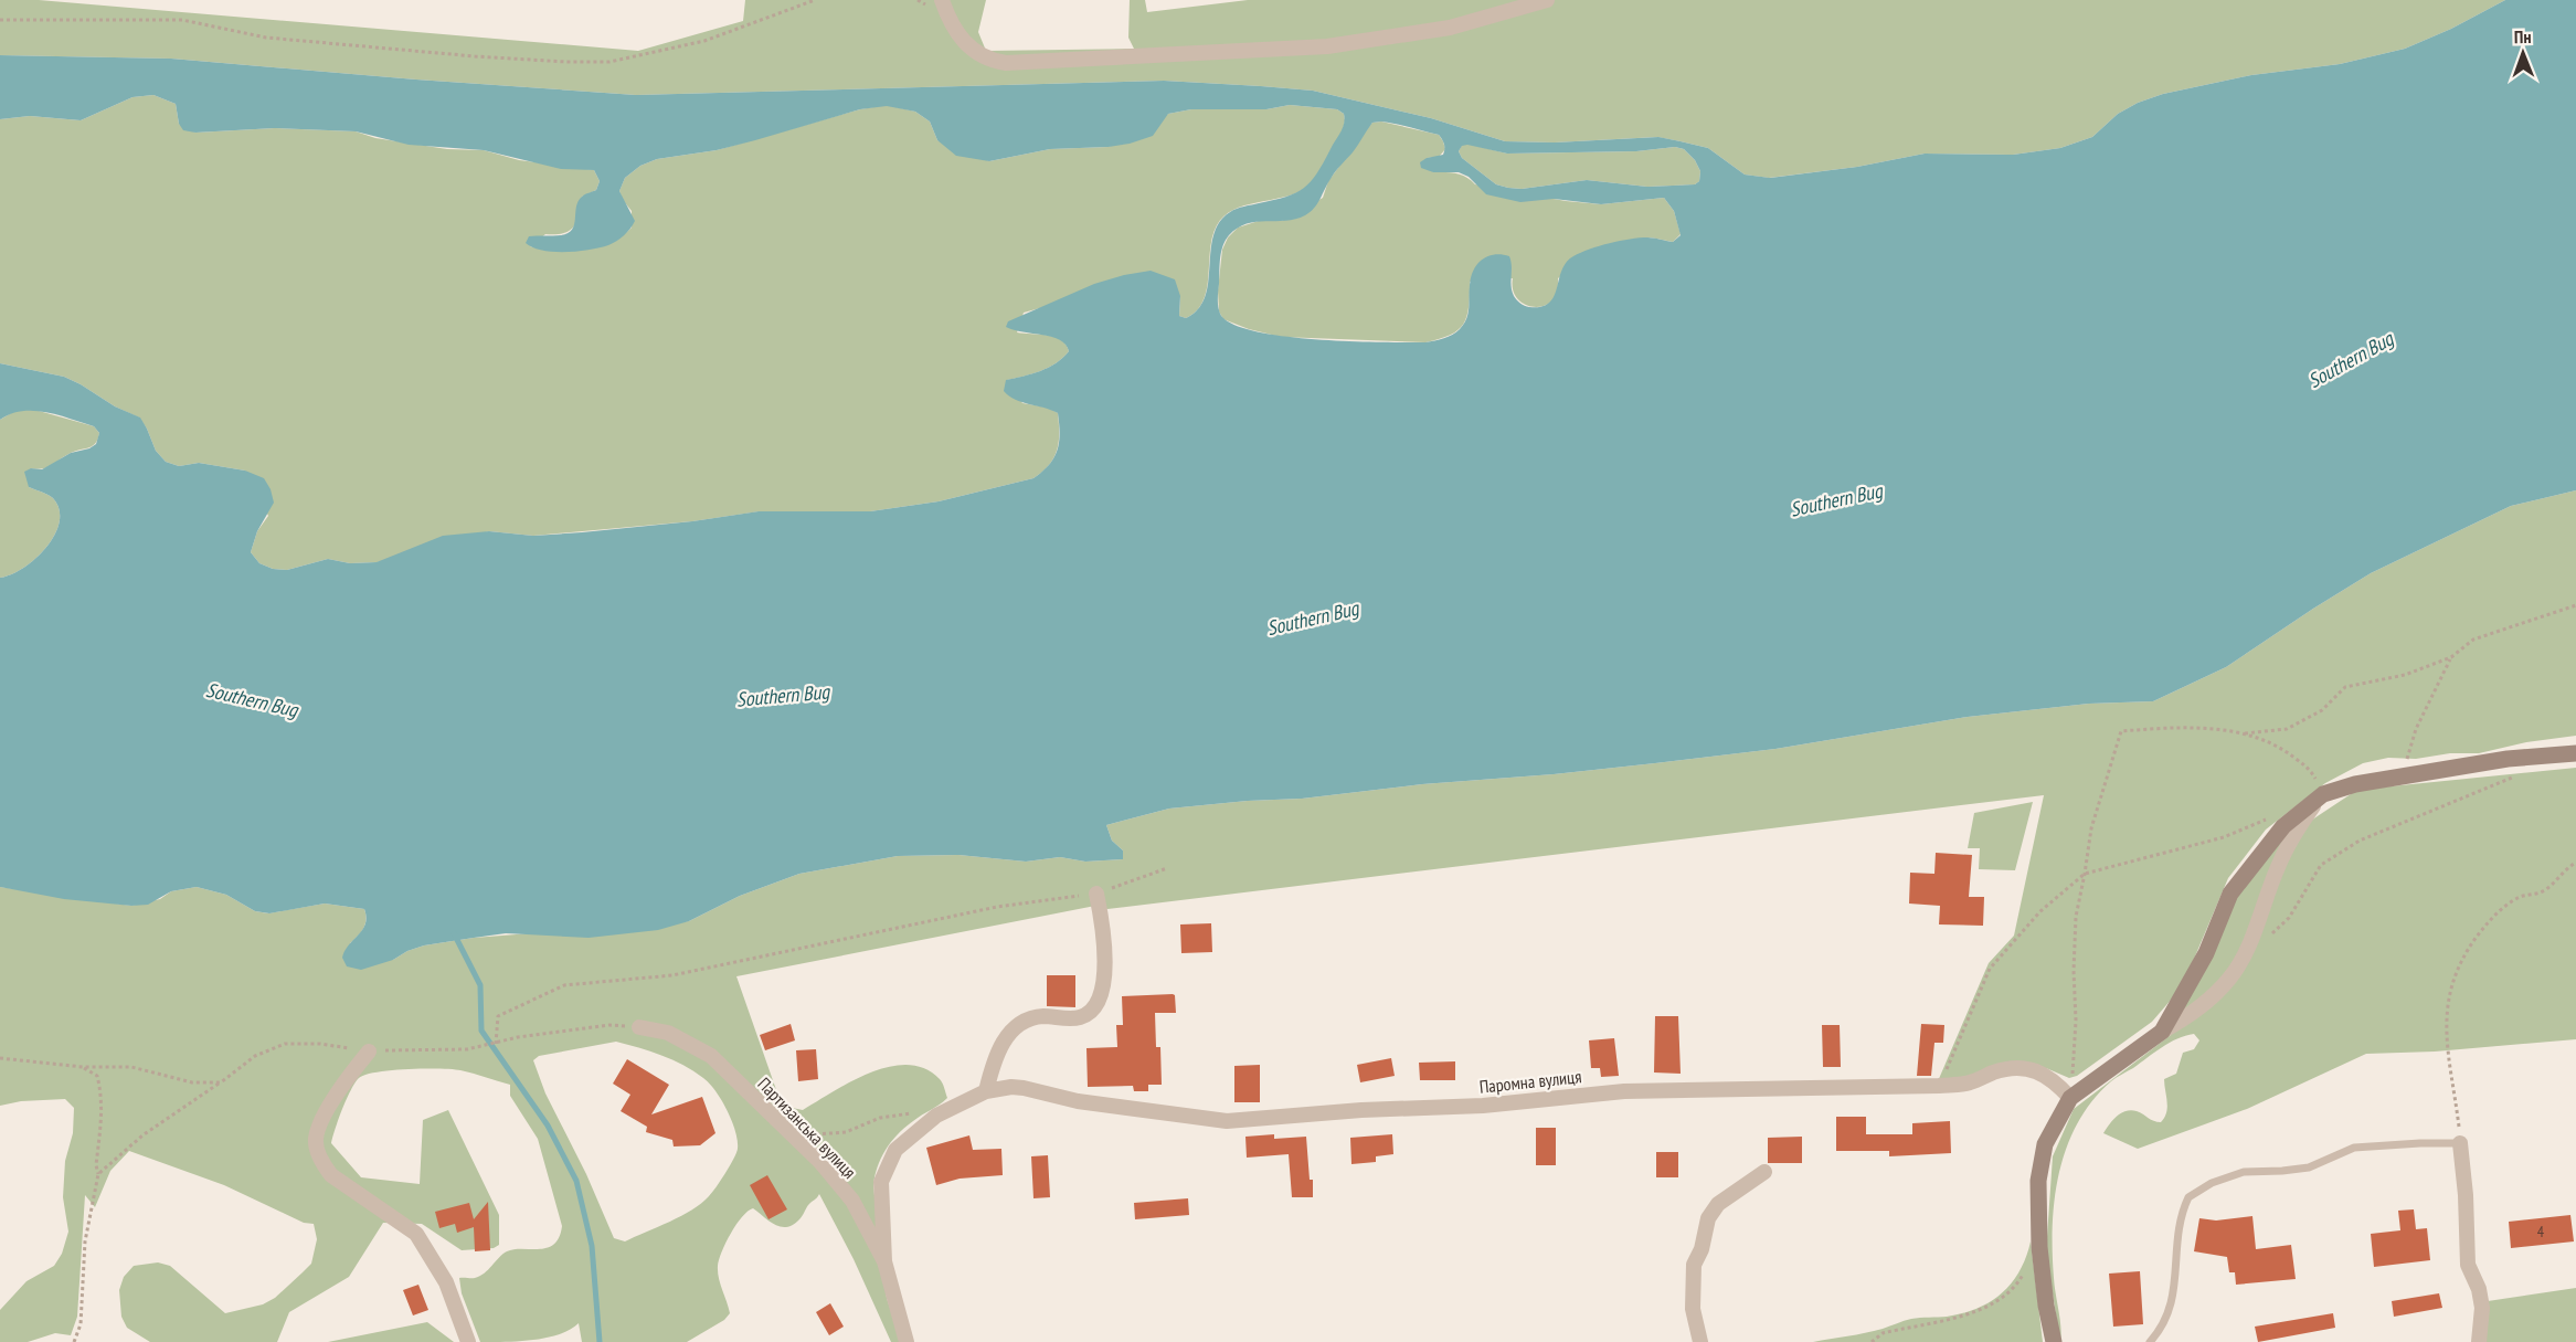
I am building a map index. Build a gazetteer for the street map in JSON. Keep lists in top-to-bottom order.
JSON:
{
  "streets": {
    "street": ["Паромна вулиця", "Партизанська вулиця"]
  },
  "crossings": [
    ["Паромна вулиця", "Партизанська вулиця"]
  ],
  "water": ["Southern Bug"],
  "house_numbers": ["4"],
  "north": "top"
}
